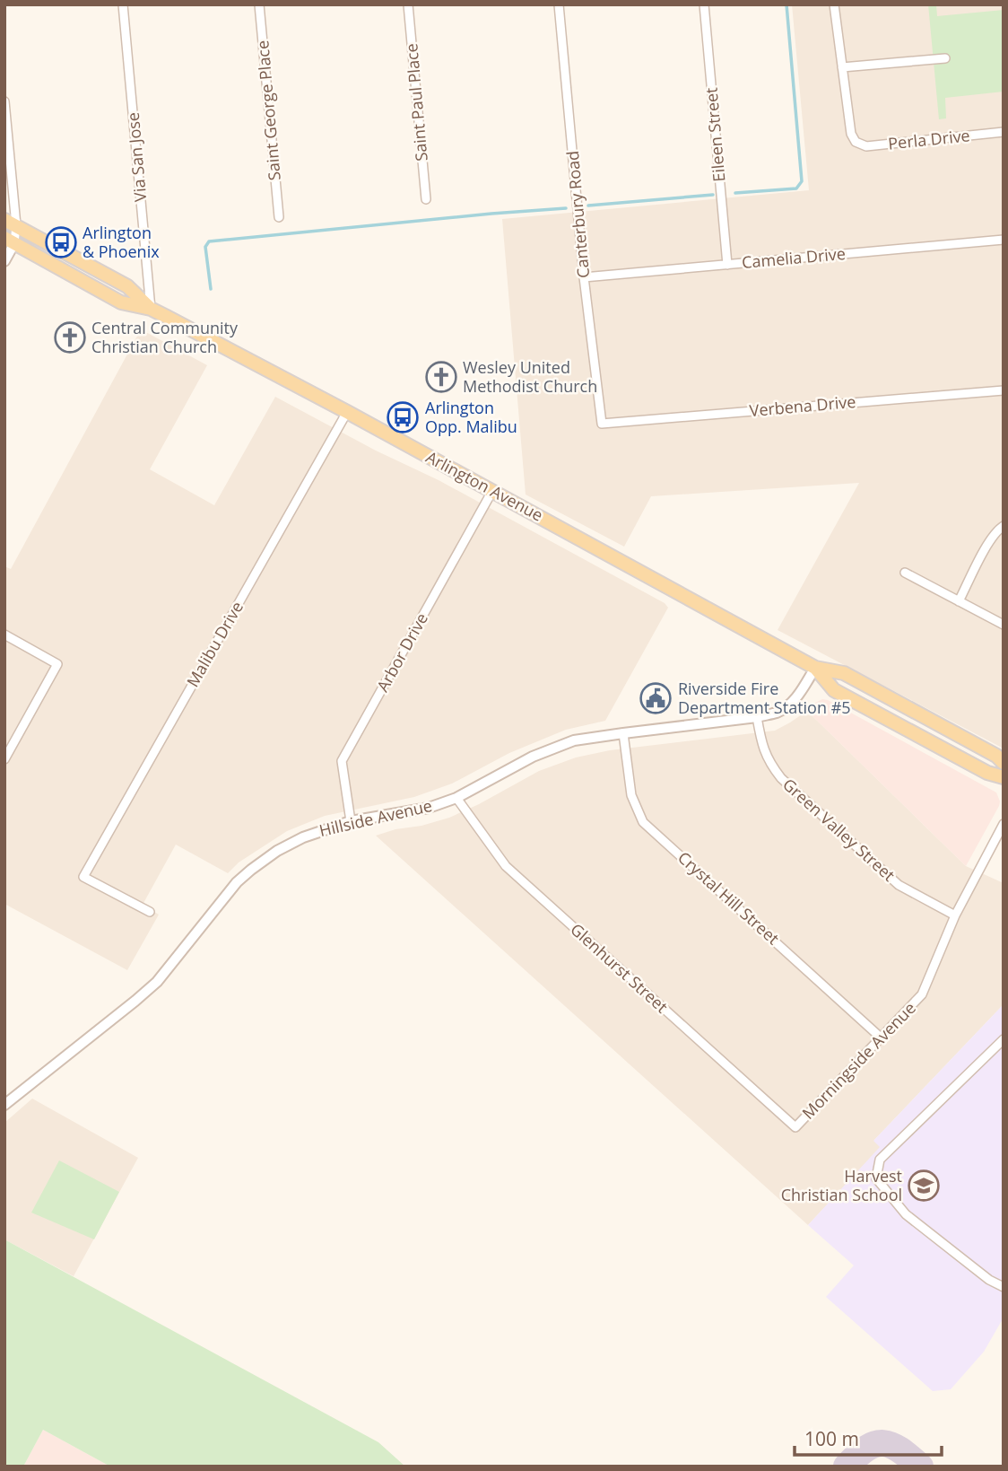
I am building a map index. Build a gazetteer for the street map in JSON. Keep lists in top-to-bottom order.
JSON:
{
  "streets": {
    "main road": ["Arlington Avenue"],
    "street": [
      "Saint Paul Place",
      "Saint George Place",
      "Eileen Street",
      "Perla Drive",
      "Via San Jose",
      "Canterbury Road",
      "Camelia Drive",
      "Verbena Drive",
      "Malibu Drive",
      "Arbor Drive",
      "Hillside Avenue",
      "Green Valley Street",
      "Crystal Hill Street",
      "Glenhurst Street",
      "Morningside Avenue"
    ]
  },
  "crossings": [
    ["Eileen Street", "Camelia Drive"],
    ["Via San Jose", "Arlington Avenue"],
    ["Canterbury Road", "Camelia Drive"],
    ["Canterbury Road", "Verbena Drive"],
    ["Arlington Avenue", "Malibu Drive"],
    ["Arlington Avenue", "Arbor Drive"],
    ["Arlington Avenue", "Hillside Avenue"],
    ["Arbor Drive", "Hillside Avenue"],
    ["Hillside Avenue", "Green Valley Street"],
    ["Hillside Avenue", "Crystal Hill Street"],
    ["Hillside Avenue", "Glenhurst Street"],
    ["Green Valley Street", "Morningside Avenue"],
    ["Crystal Hill Street", "Morningside Avenue"],
    ["Glenhurst Street", "Morningside Avenue"]
  ],
  "places": {
    "bus stop": ["Arlington & Phoenix", "Arlington Opp. Malibu"],
    "church": ["Central Community Christian Church", "Wesley United Methodist Church"],
    "public building": ["Riverside Fire Department Station #5"],
    "school or university": ["Harvest Christian School"]
  },
  "scale_bar": "100 m"
}
